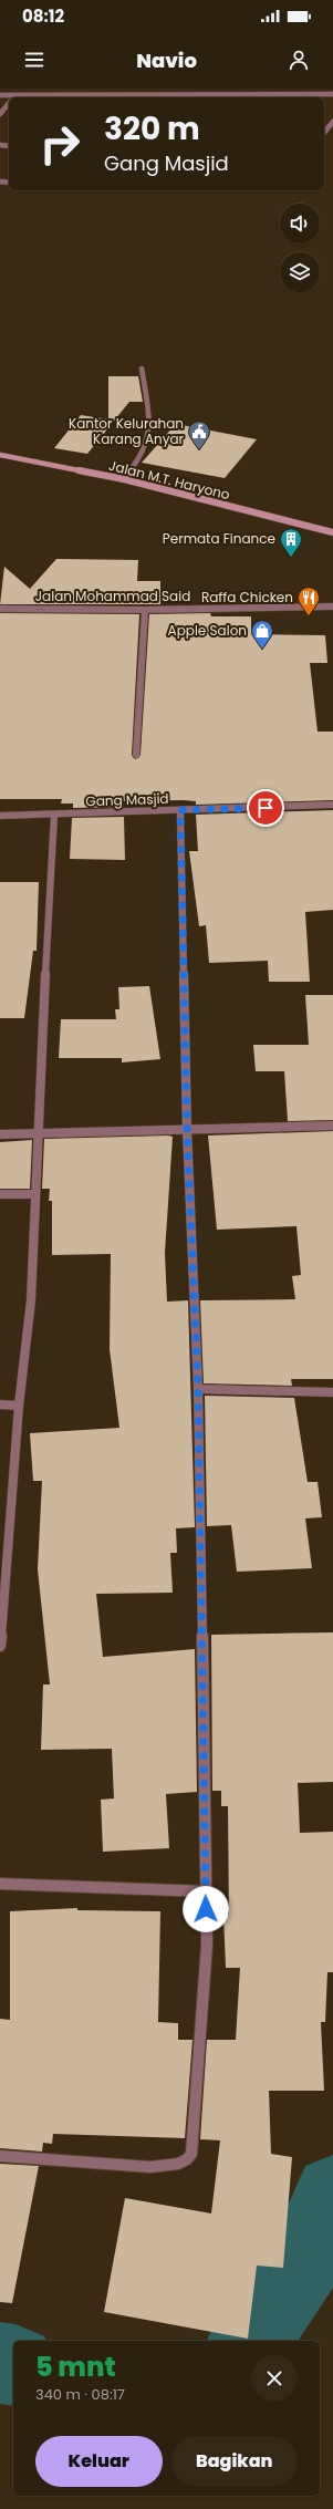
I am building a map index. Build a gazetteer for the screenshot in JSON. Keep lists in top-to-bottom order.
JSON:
{
  "streets": {
    "main road": ["Jalan M.T. Haryono"],
    "street": ["Jalan Mohammad Said", "Gang Masjid"]
  },
  "places": {
    "public building": ["Kantor Kelurahan Karang Anyar"],
    "building": ["Permata Finance"],
    "restaurant": ["Raffa Chicken"],
    "shop": ["Apple Salon"]
  },
  "page": {
    "status": "08:12",
    "header": "Navio",
    "turn": ["320 m", "Gang Masjid"],
    "heading": ["5 mnt", "340 m · 08:17"],
    "buttons": ["Keluar", "Bagikan"]
  }
}
